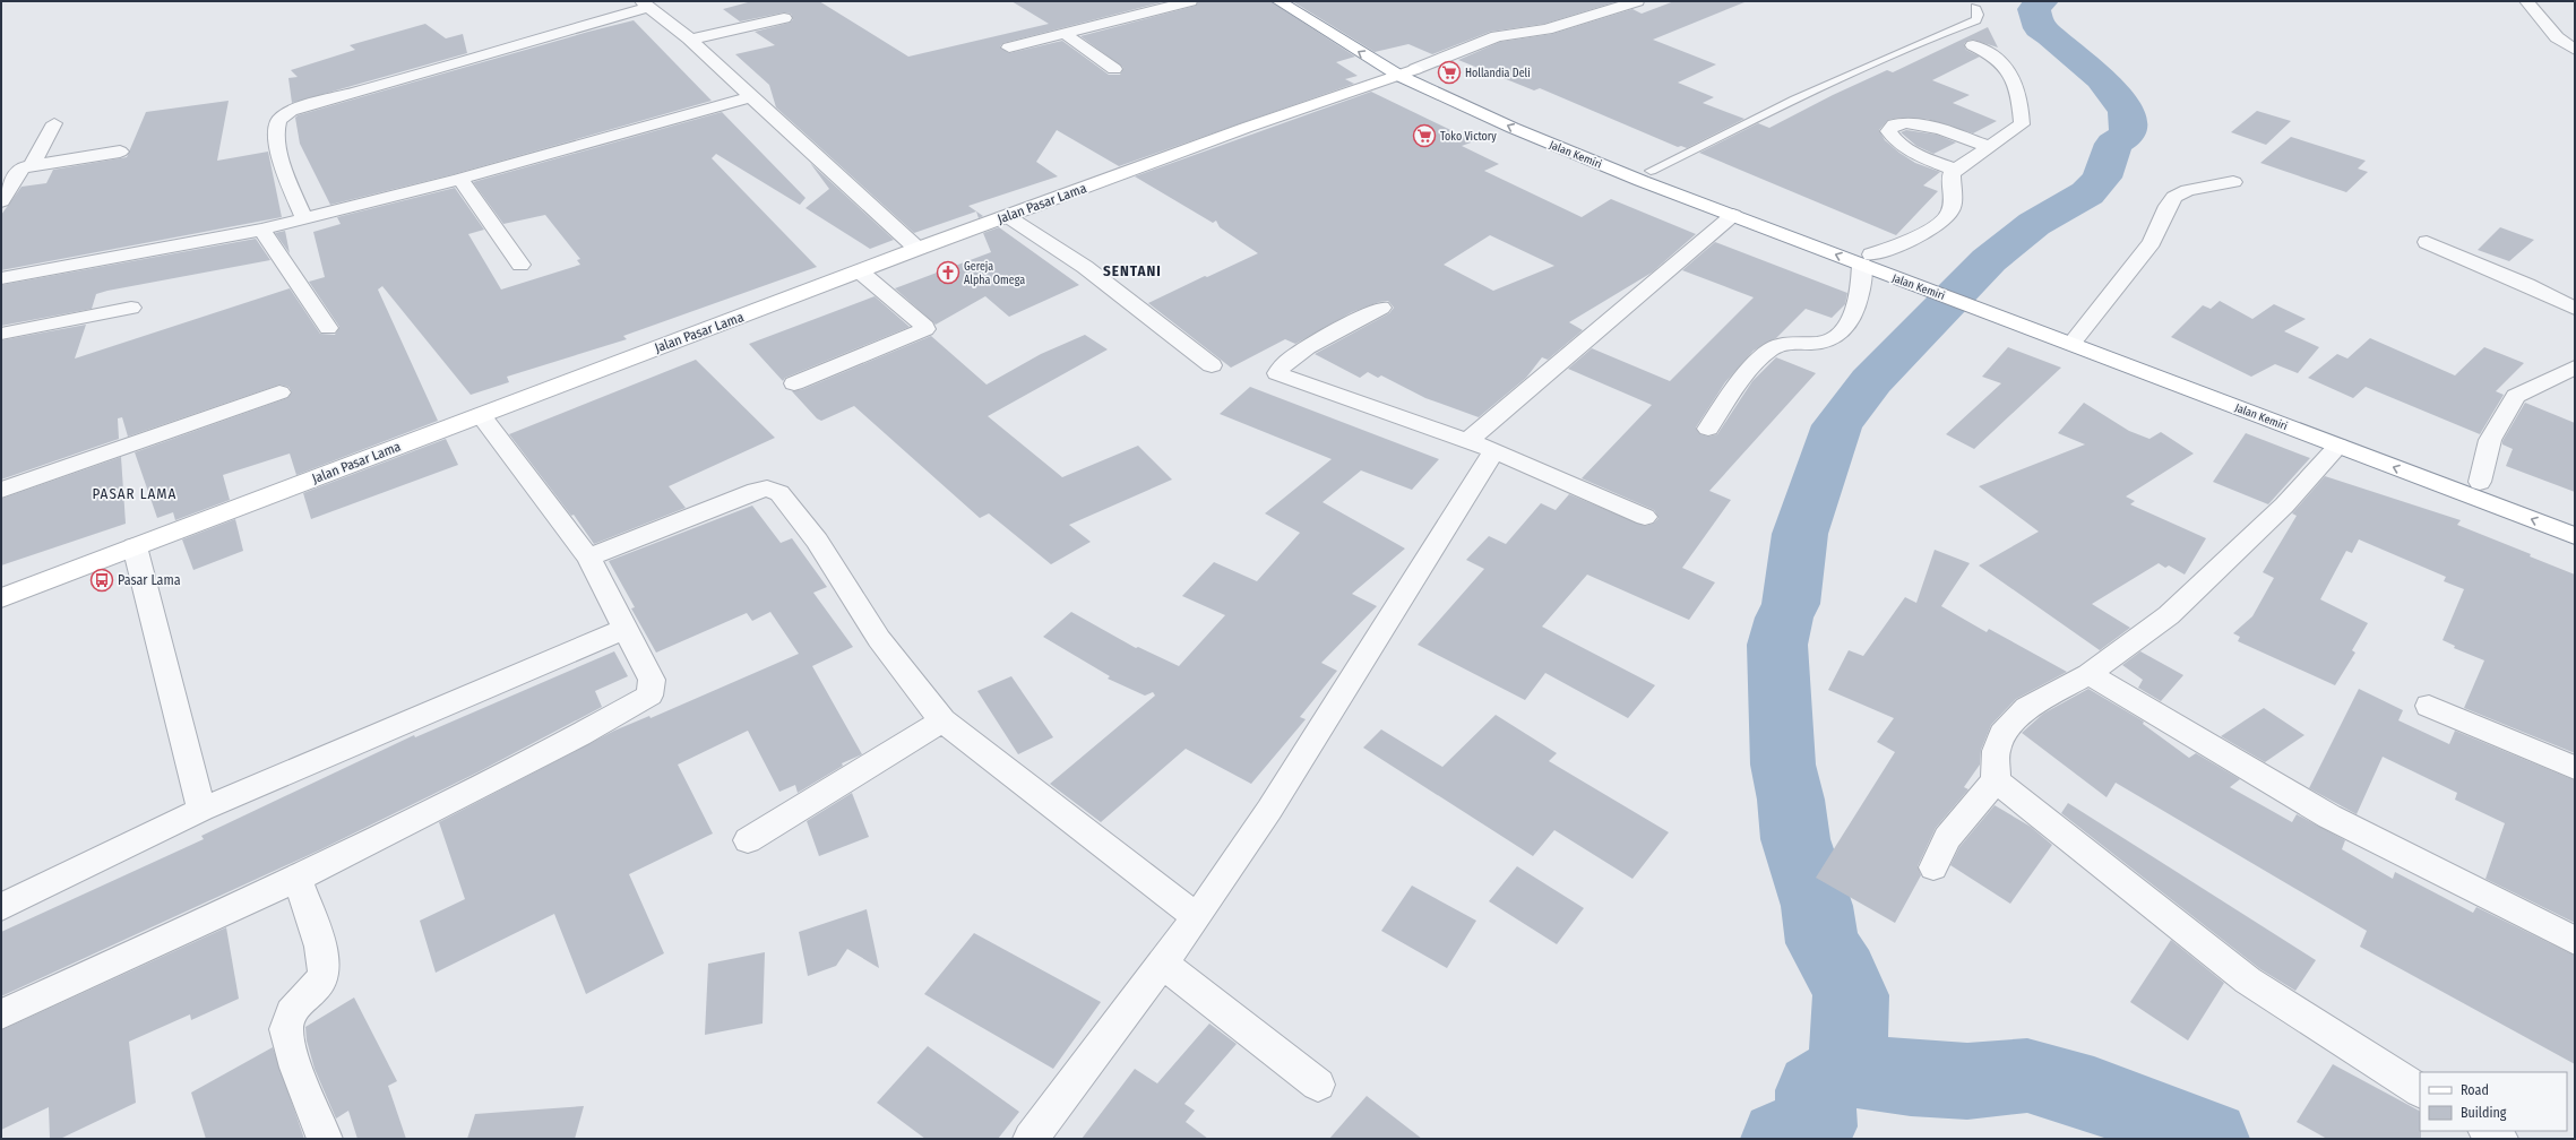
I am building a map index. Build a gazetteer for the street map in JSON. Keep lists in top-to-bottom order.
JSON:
{
  "streets": {
    "main road": ["Jalan Kemiri", "Jalan Pasar Lama"]
  },
  "crossings": [
    ["Jalan Kemiri", "Jalan Pasar Lama"]
  ],
  "districts": ["SENTANI", "PASAR LAMA"],
  "places": {
    "supermarket": ["Hollandia Deli", "Toko Victory"],
    "church": ["Gereja Alpha Omega"],
    "bus stop": ["Pasar Lama"]
  },
  "legend": ["Road", "Building"]
}
